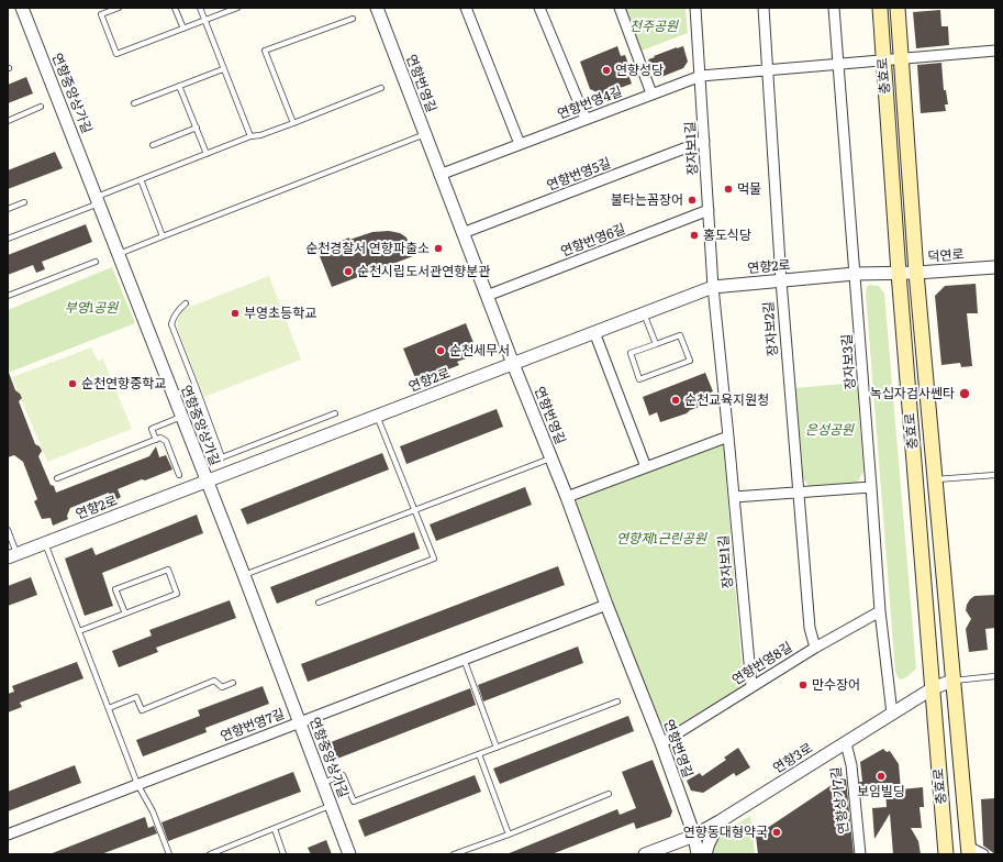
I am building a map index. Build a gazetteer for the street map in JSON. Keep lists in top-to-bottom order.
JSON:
{
  "streets": {
    "main road": ["충효로"],
    "street": [
      "연향번영길",
      "연향중앙상가길",
      "연향번영4길",
      "장자보1길",
      "연향번영5길",
      "연향번영6길",
      "덕연로",
      "연향2로",
      "장자보2길",
      "장자보3길",
      "연향번영8길",
      "연향번영7길",
      "연향3로",
      "연향상가7길"
    ]
  },
  "crossings": [
    ["충효로", "연향번영4길"],
    ["충효로", "덕연로"],
    ["충효로", "연향2로"],
    ["충효로", "연향3로"],
    ["연향번영길", "연향번영4길"],
    ["연향번영길", "연향번영5길"],
    ["연향번영길", "연향번영6길"],
    ["연향번영길", "연향2로"],
    ["연향번영길", "연향번영8길"],
    ["연향번영길", "연향번영7길"],
    ["연향번영길", "연향3로"],
    ["연향중앙상가길", "연향2로"],
    ["연향중앙상가길", "연향번영7길"],
    ["연향번영4길", "장자보1길"],
    ["연향번영4길", "장자보2길"],
    ["연향번영4길", "장자보3길"],
    ["장자보1길", "연향번영5길"],
    ["장자보1길", "연향번영6길"],
    ["장자보1길", "연향2로"],
    ["장자보1길", "연향번영8길"],
    ["덕연로", "연향2로"],
    ["연향2로", "장자보2길"],
    ["연향2로", "장자보3길"],
    ["장자보2길", "연향번영8길"],
    ["장자보3길", "연향번영8길"],
    ["장자보3길", "연향3로"],
    ["연향3로", "연향상가7길"]
  ],
  "parks": [
    "천주공원",
    "부영1공원",
    "은성공원",
    "연향제1근린공원"
  ],
  "places": [
    "연향성당",
    "먹물",
    "불타는꼼장어",
    "홍도식당",
    "순천경찰서 연향파출소",
    "순천시립도서관연향분관",
    "부영초등학교",
    "순천세무서",
    "순천연향중학교",
    "녹십자검사쎈타",
    "순천교육지원청",
    "만수장어",
    "보임빌딩",
    "연향동대형약국"
  ]
}
